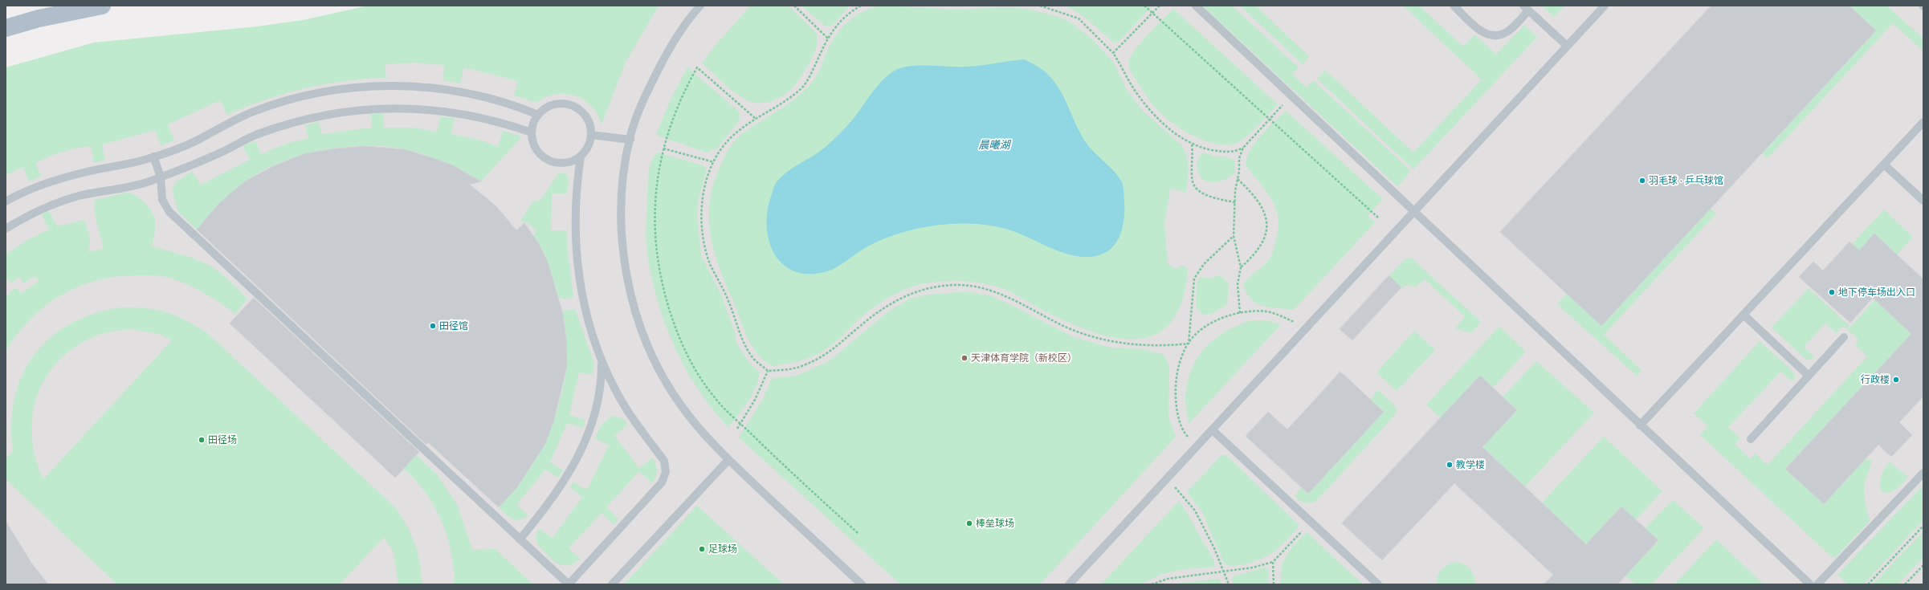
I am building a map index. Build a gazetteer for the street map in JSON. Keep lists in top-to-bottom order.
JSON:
{
  "water": ["晨曦湖"],
  "places": [
    "羽毛球 · 乒乓球馆",
    "地下停车场出入口",
    "田径馆",
    "天津体育学院（新校区）",
    "行政楼",
    "田径场",
    "教学楼",
    "棒垒球场",
    "足球场"
  ]
}
